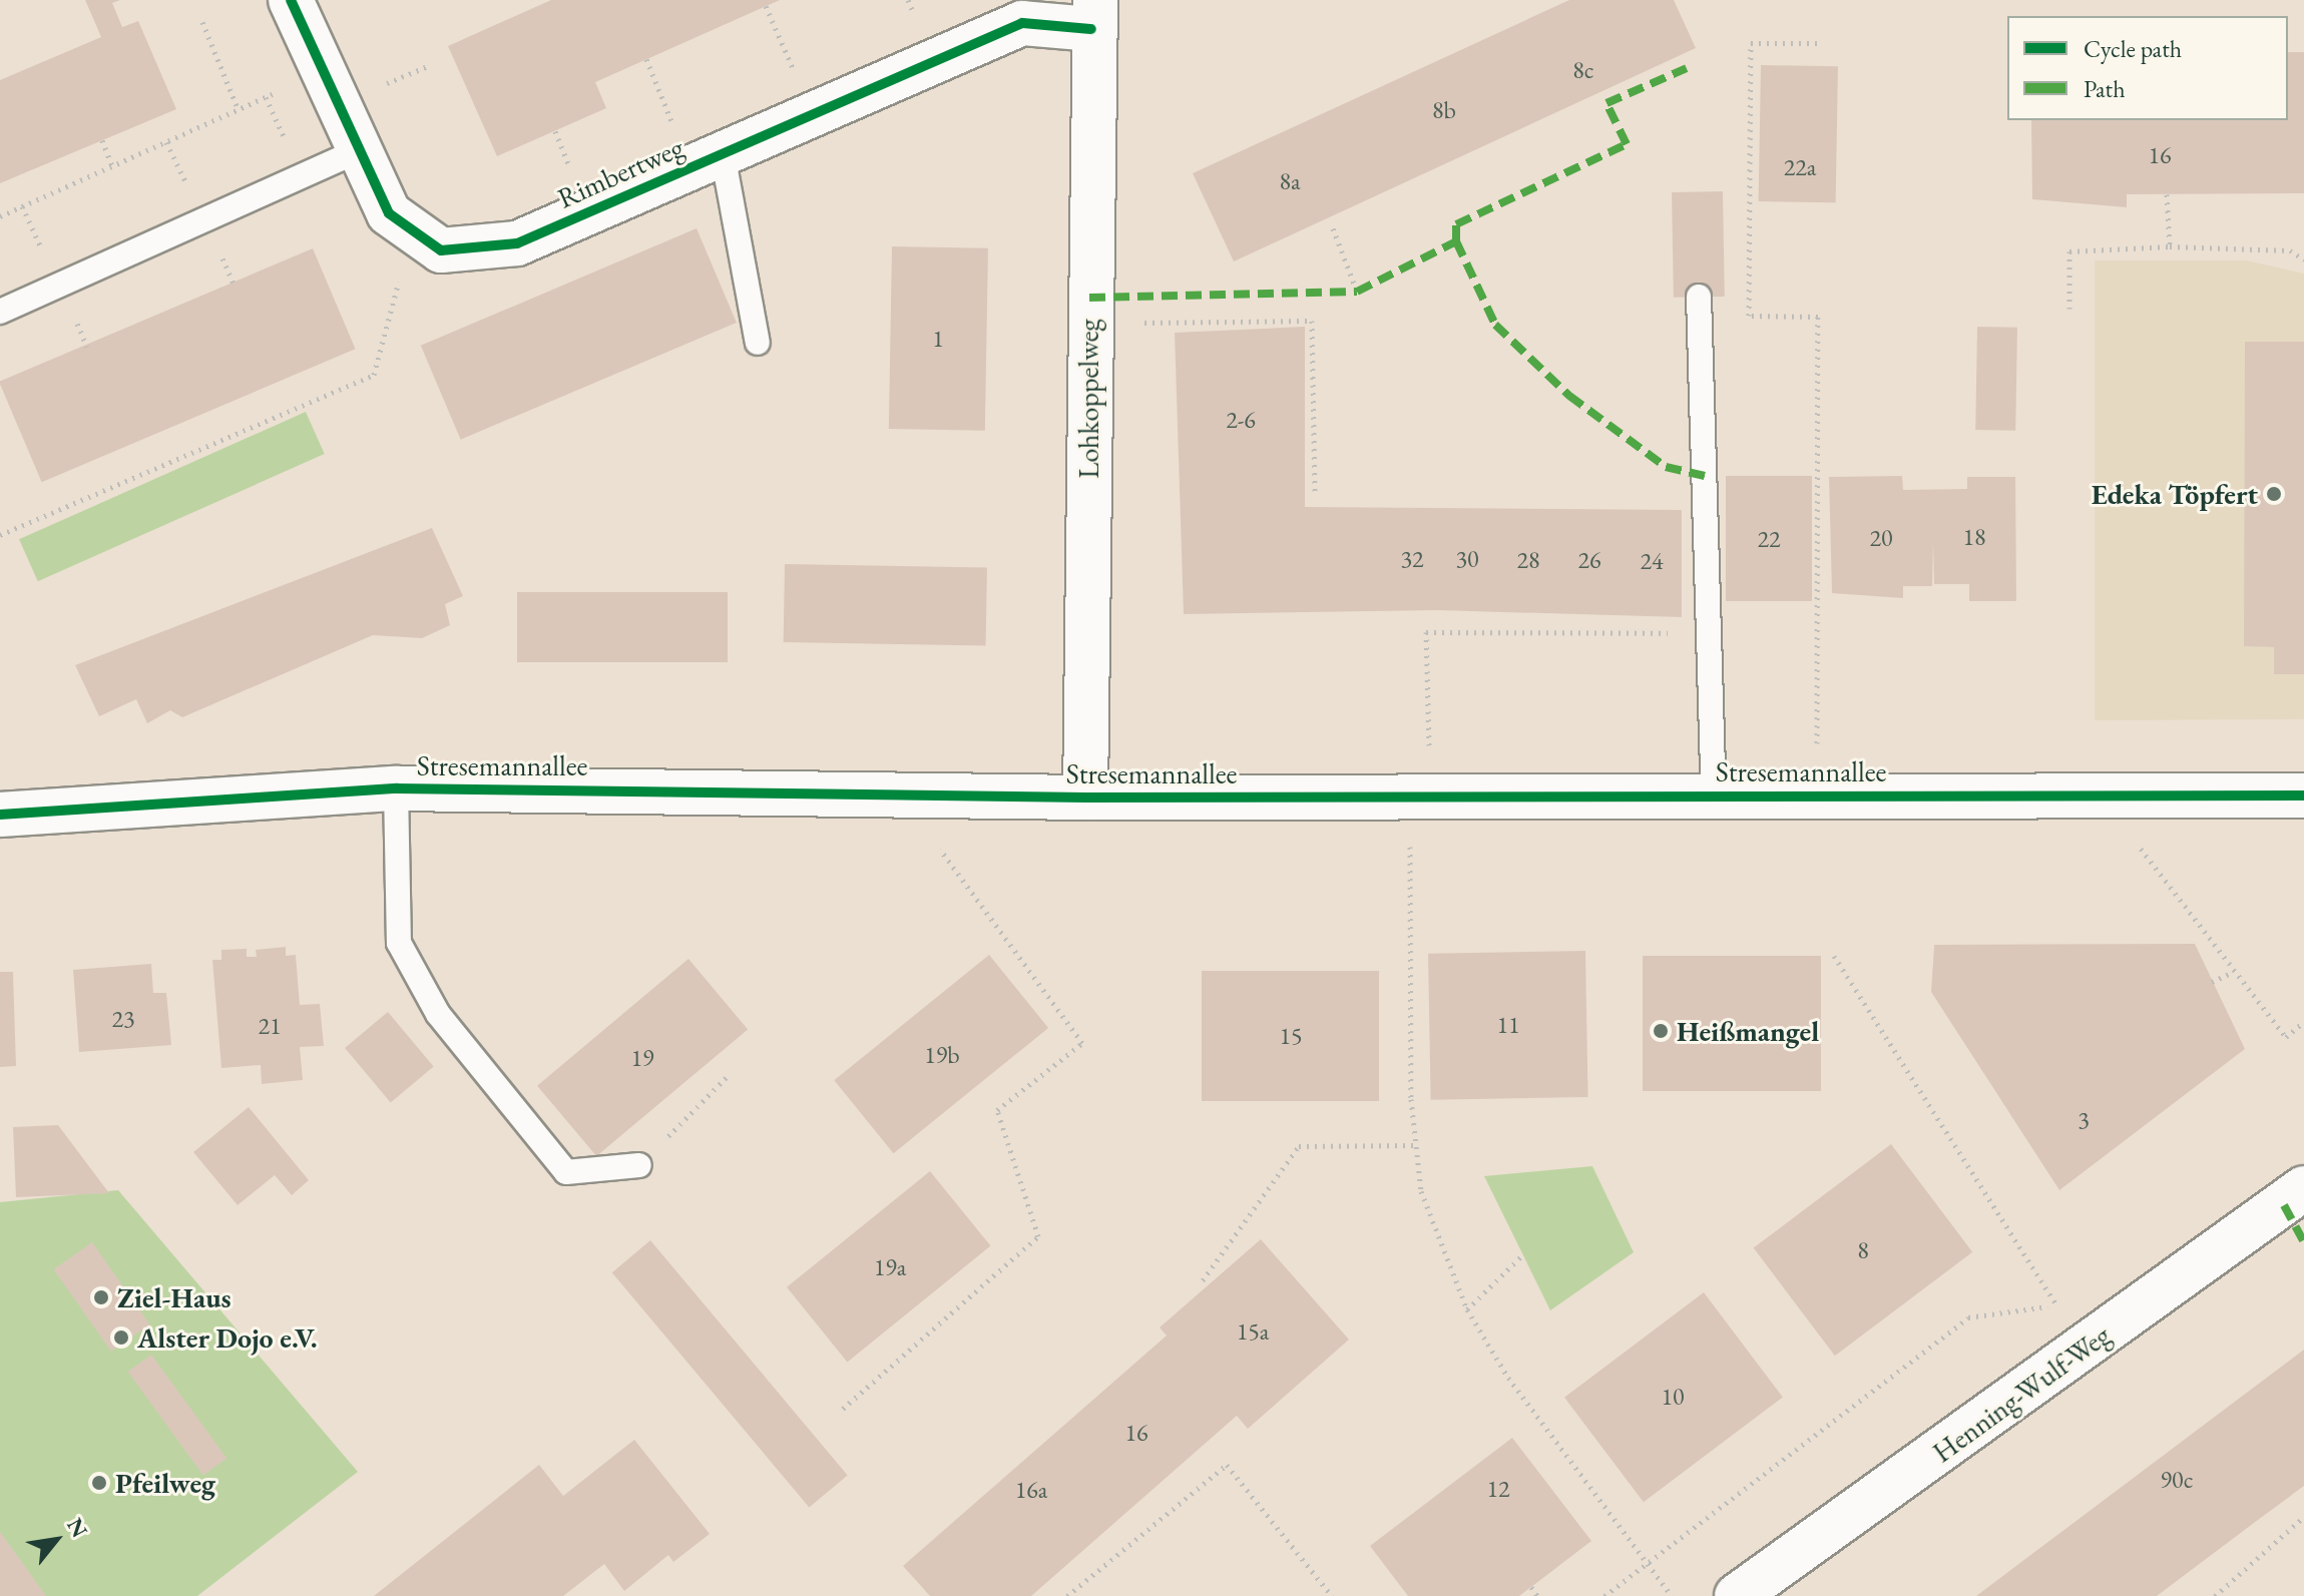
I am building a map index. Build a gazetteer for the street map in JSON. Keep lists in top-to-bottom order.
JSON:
{
  "streets": {
    "street": [
      "Rimbertweg",
      "Lohkoppelweg",
      "Stresemannallee",
      "Henning-Wulf-Weg"
    ]
  },
  "crossings": [
    ["Rimbertweg", "Lohkoppelweg"],
    ["Lohkoppelweg", "Stresemannallee"]
  ],
  "places": [
    "Edeka Töpfert",
    "Heißmangel",
    "Ziel-Haus",
    "Alster Dojo e.V.",
    "Pfeilweg"
  ],
  "house_numbers": [
    "8c",
    "8b",
    "16",
    "22a",
    "8a",
    "1",
    "2-6",
    "18",
    "20",
    "22",
    "32",
    "30",
    "28",
    "26",
    "24",
    "23",
    "11",
    "21",
    "15",
    "19b",
    "19",
    "3",
    "8",
    "19a",
    "15a",
    "10",
    "16",
    "90c",
    "12",
    "16a"
  ],
  "legend": ["Cycle path", "Path"],
  "north": "top right"
}
